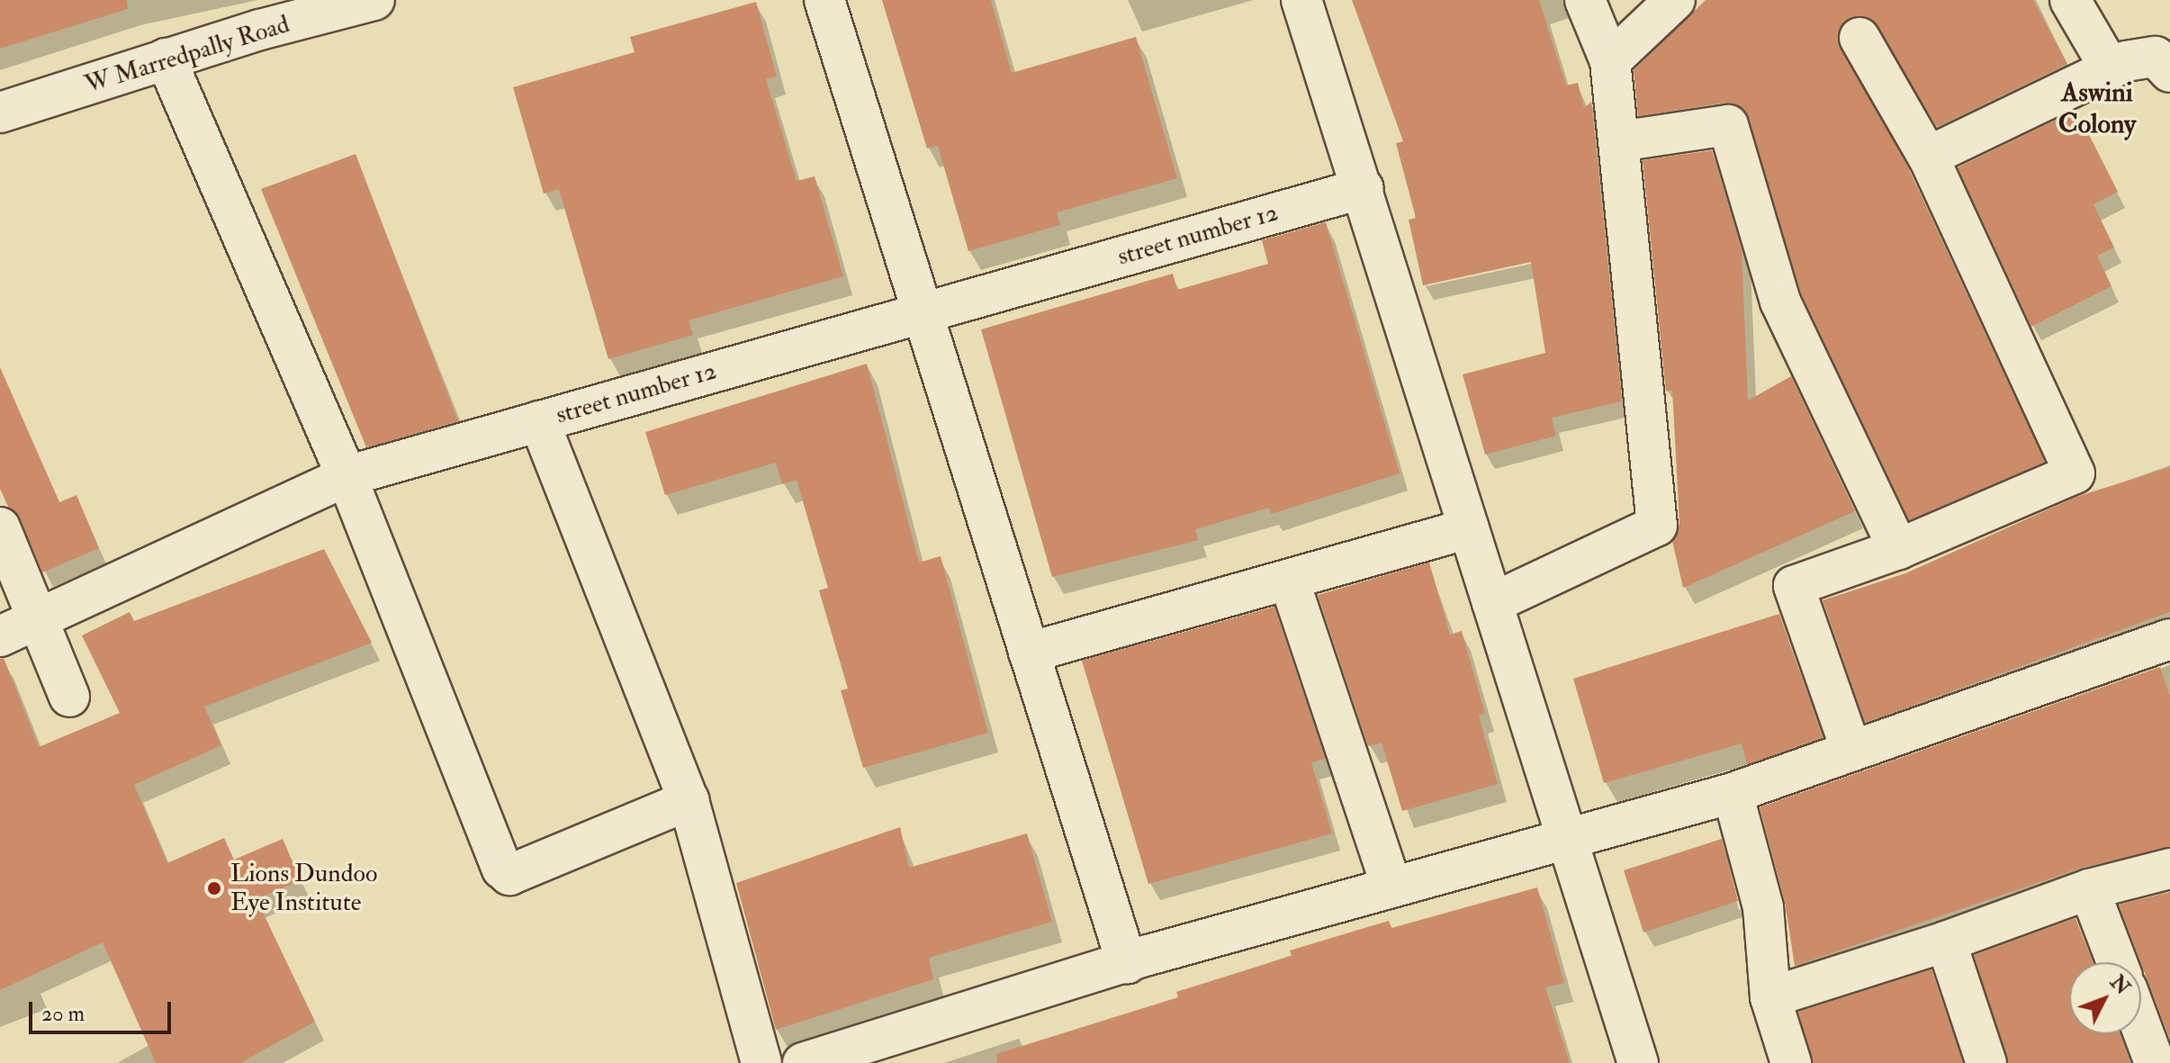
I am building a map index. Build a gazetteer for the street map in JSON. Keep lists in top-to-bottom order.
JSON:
{
  "streets": {
    "street": ["W Marredpally Road", "street number 12"]
  },
  "districts": ["Aswini Colony"],
  "places": ["Lions Dundoo Eye Institute"],
  "scale_bar": "20 m",
  "north": "top right"
}
